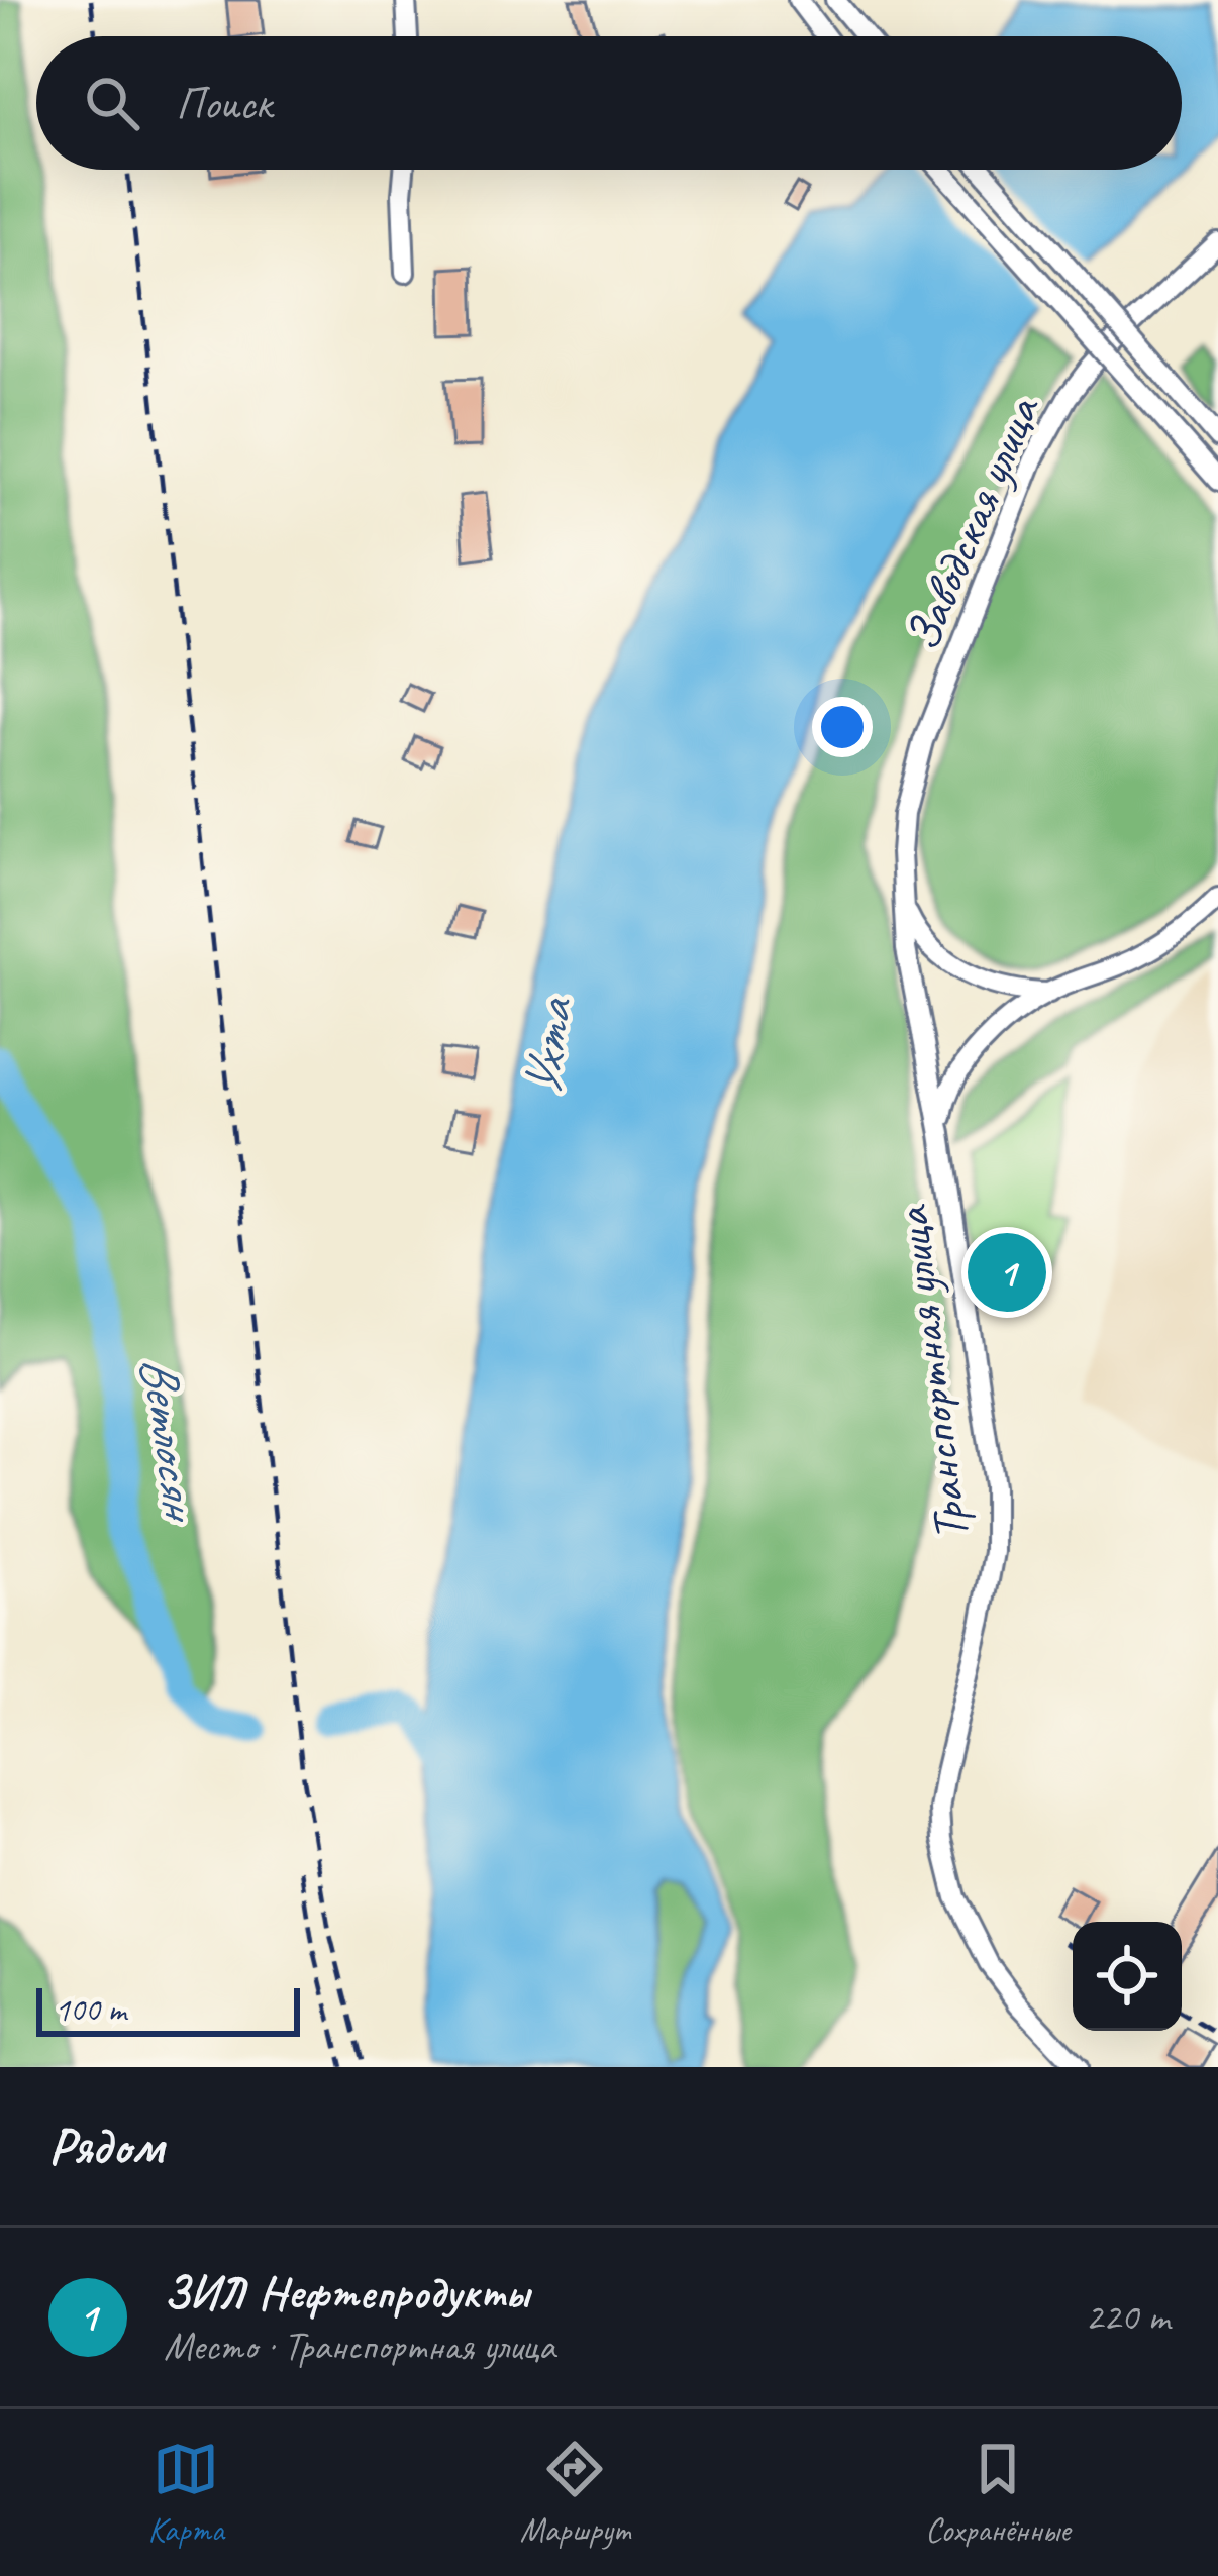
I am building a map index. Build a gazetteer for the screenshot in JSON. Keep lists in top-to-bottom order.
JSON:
{
  "streets": {
    "street": ["Заводская улица", "Транспортная улица"]
  },
  "crossings": [
    ["Заводская улица", "Транспортная улица"]
  ],
  "water": ["Ухта", "Ветлосян"],
  "scale_bar": "100 m",
  "page": {
    "search": "Поиск",
    "pins": "1",
    "scale": "100 m",
    "heading": "Рядом",
    "list": [
      {
        "mark": "1",
        "name": "ЗИЛ Нефтепродукты",
        "note": "Место · Транспортная улица",
        "value": "220 m"
      }
    ],
    "nav": ["Карта", "Маршрут", "Сохранённые"]
  }
}
